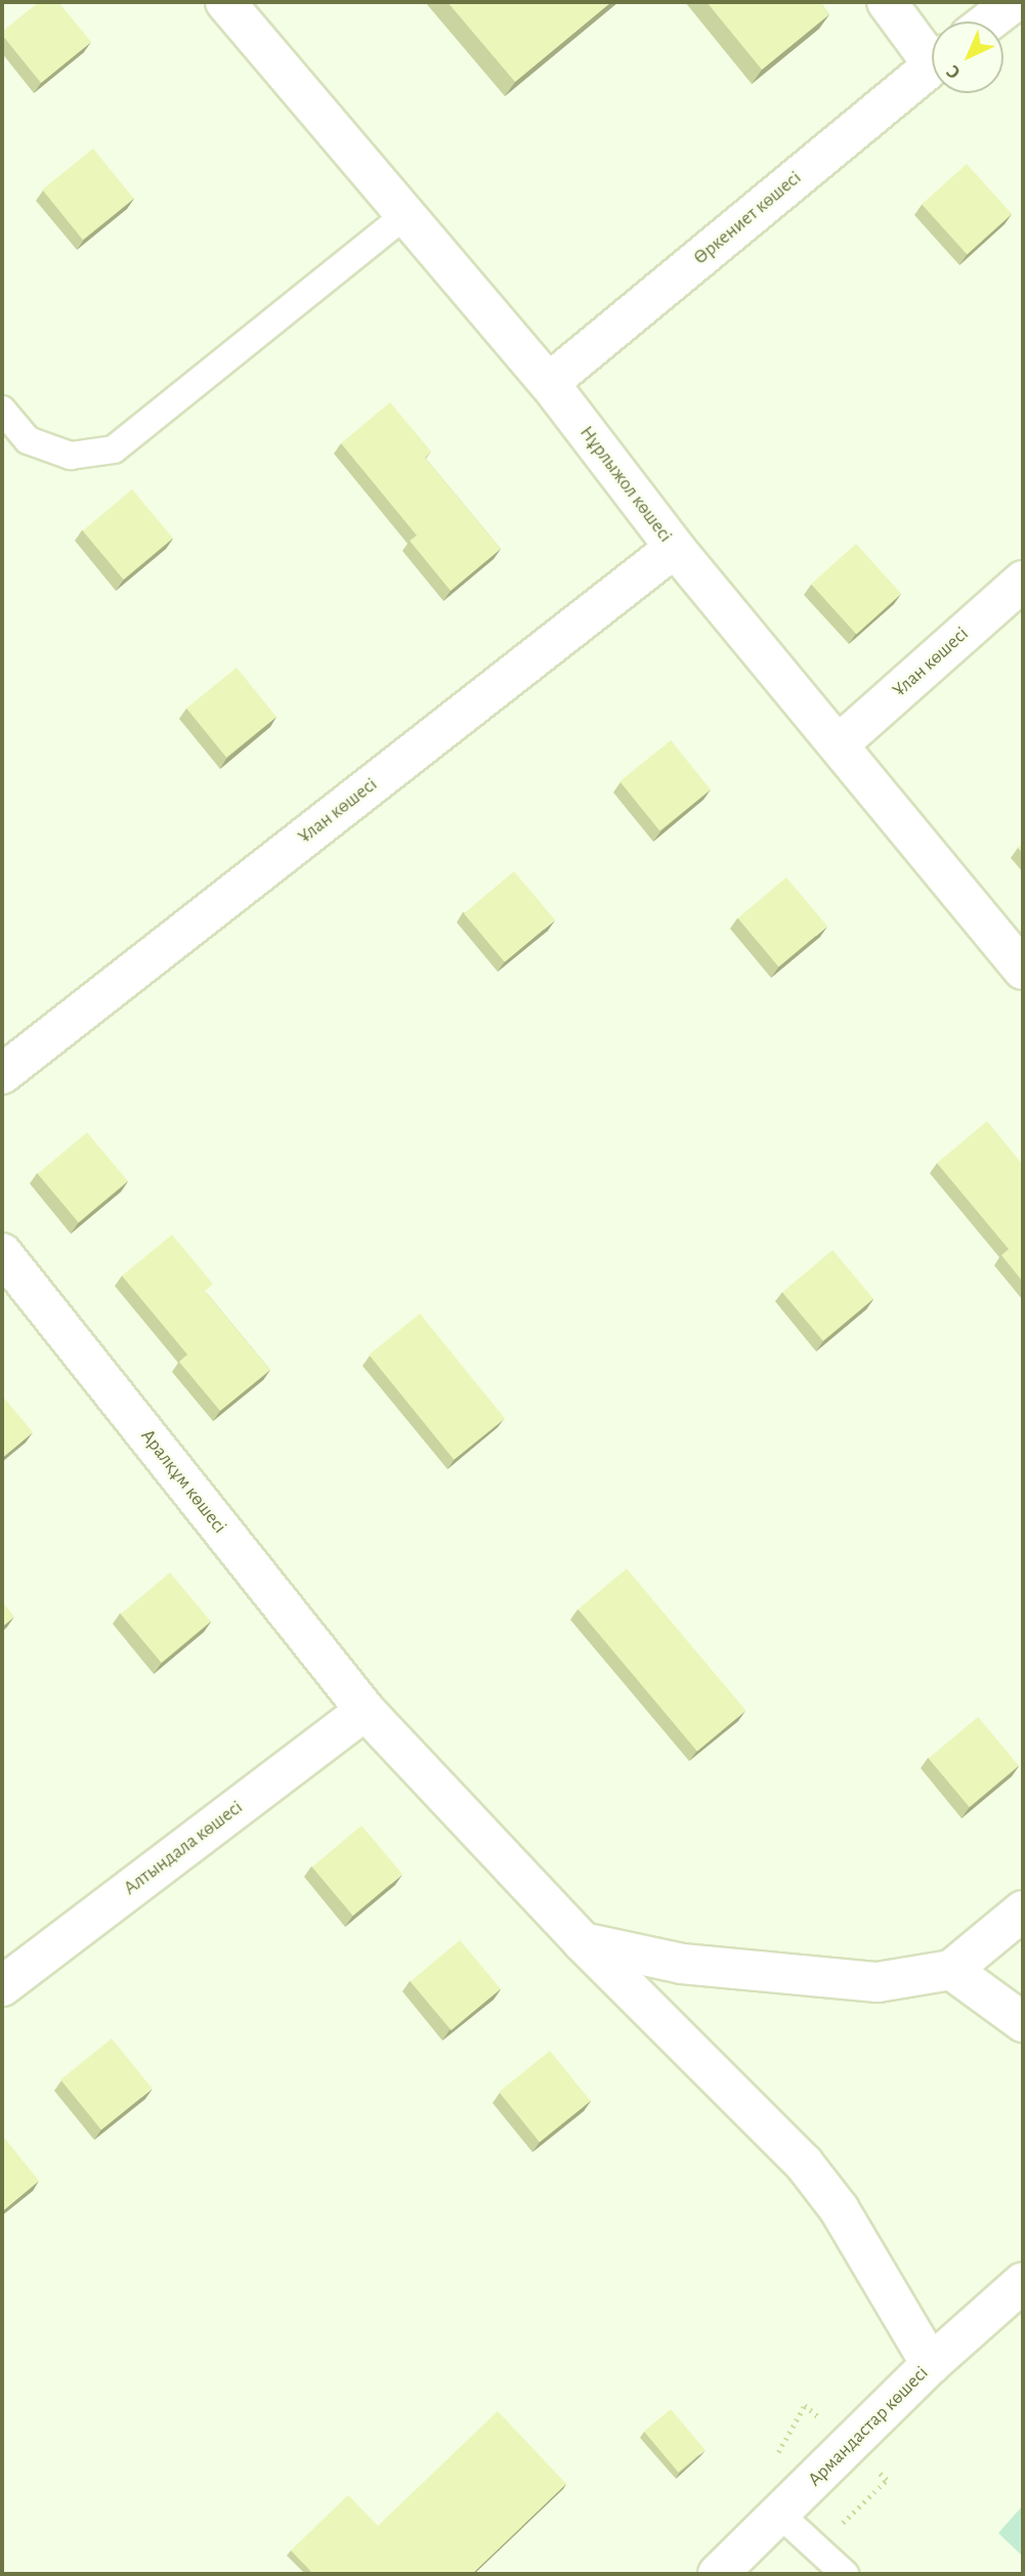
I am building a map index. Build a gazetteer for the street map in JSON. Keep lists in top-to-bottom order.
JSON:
{
  "streets": {
    "street": [
      "Өркениет көшесі",
      "Нұрлыжол көшесі",
      "Ұлан көшесі",
      "Аралқұм көшесі",
      "Алтындала көшесі",
      "Армандастар көшесі"
    ]
  },
  "crossings": [
    ["Өркениет көшесі", "Нұрлыжол көшесі"],
    ["Нұрлыжол көшесі", "Ұлан көшесі"],
    ["Аралқұм көшесі", "Алтындала көшесі"],
    ["Аралқұм көшесі", "Армандастар көшесі"]
  ],
  "north": "bottom left"
}
